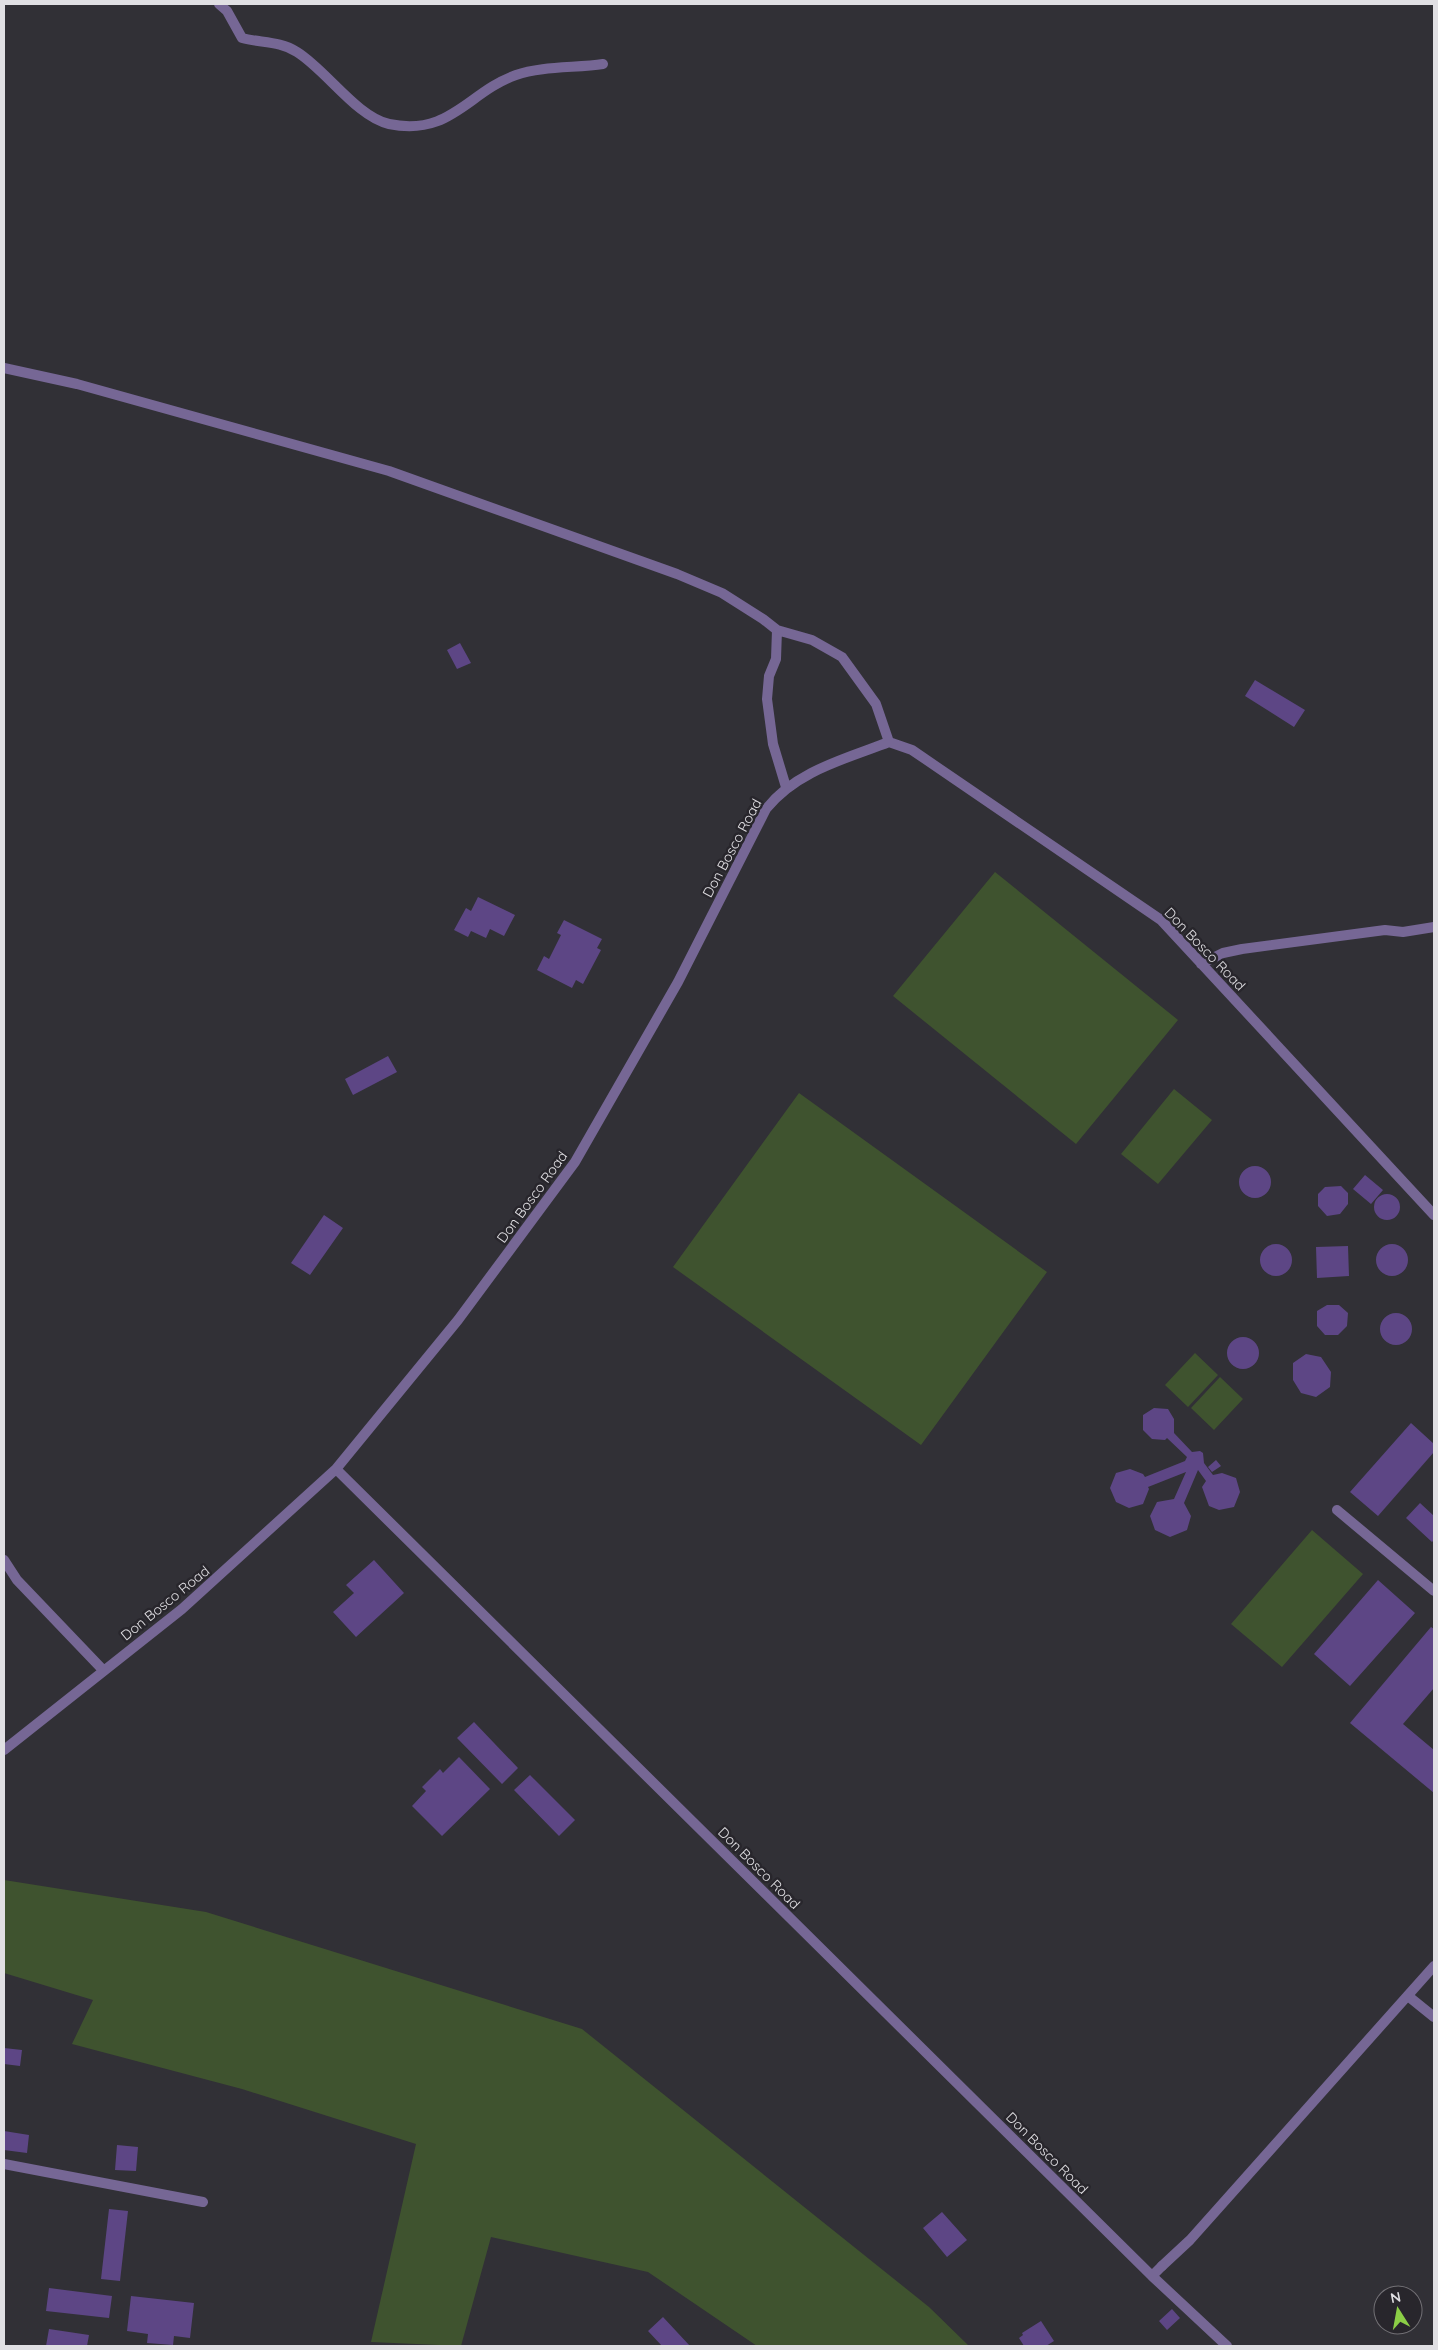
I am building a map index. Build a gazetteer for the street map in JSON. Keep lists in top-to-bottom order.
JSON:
{
  "streets": {
    "street": ["Don Bosco Road"]
  },
  "north": "top"
}
